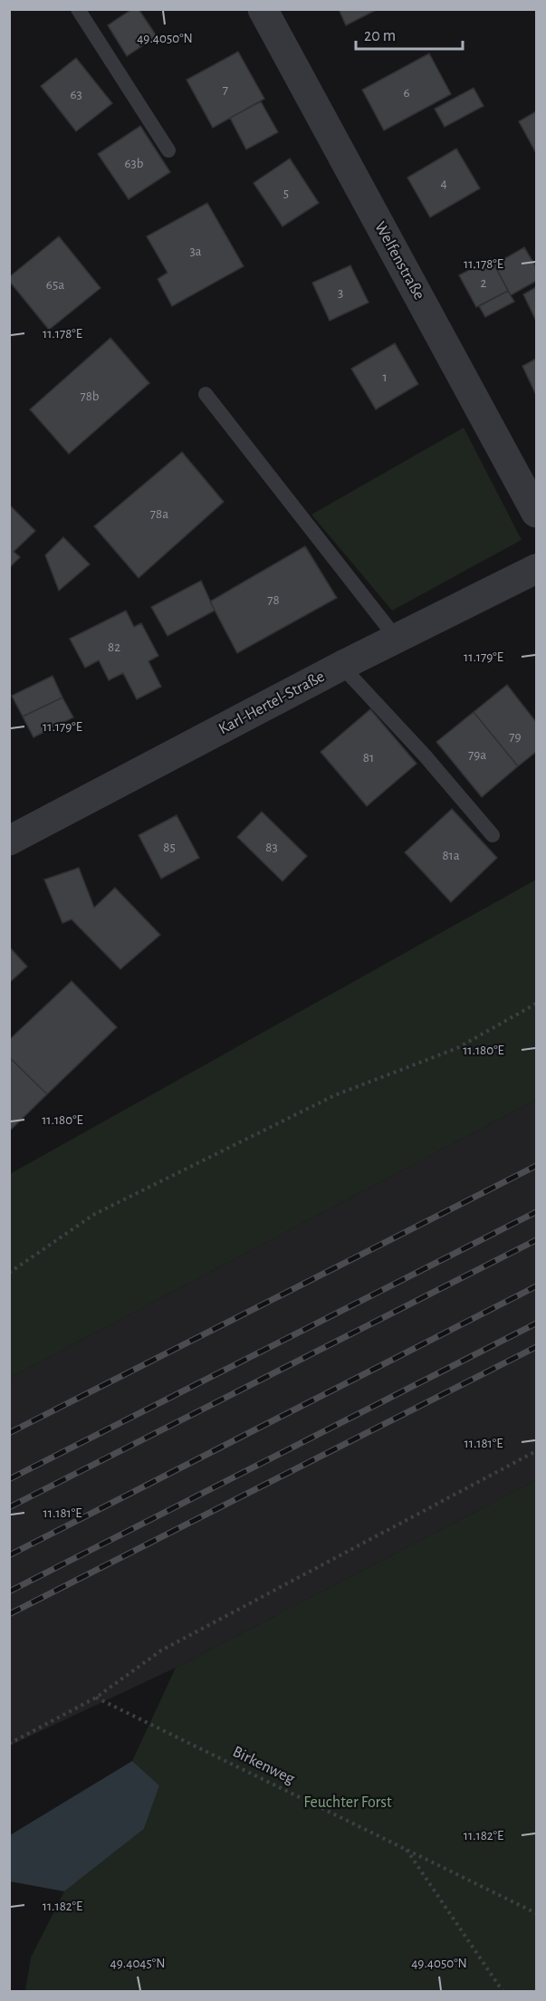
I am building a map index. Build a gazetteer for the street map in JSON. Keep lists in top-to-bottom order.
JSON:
{
  "streets": {
    "street": ["Welfenstraße", "Karl-Hertel-Straße"],
    "path": ["Birkenweg"]
  },
  "parks": ["Feuchter Forst"],
  "house_numbers": [
    "7",
    "6",
    "63",
    "63b",
    "4",
    "5",
    "3a",
    "2",
    "65a",
    "3",
    "1",
    "78b",
    "78a",
    "78",
    "82",
    "79",
    "79a",
    "81",
    "85",
    "83",
    "81a"
  ],
  "scale_bar": "20 m",
  "coordinates": [
    "49.4050°N",
    "11.178°E",
    "11.179°E",
    "11.180°E",
    "11.181°E",
    "11.182°E",
    "49.4045°N"
  ]
}
